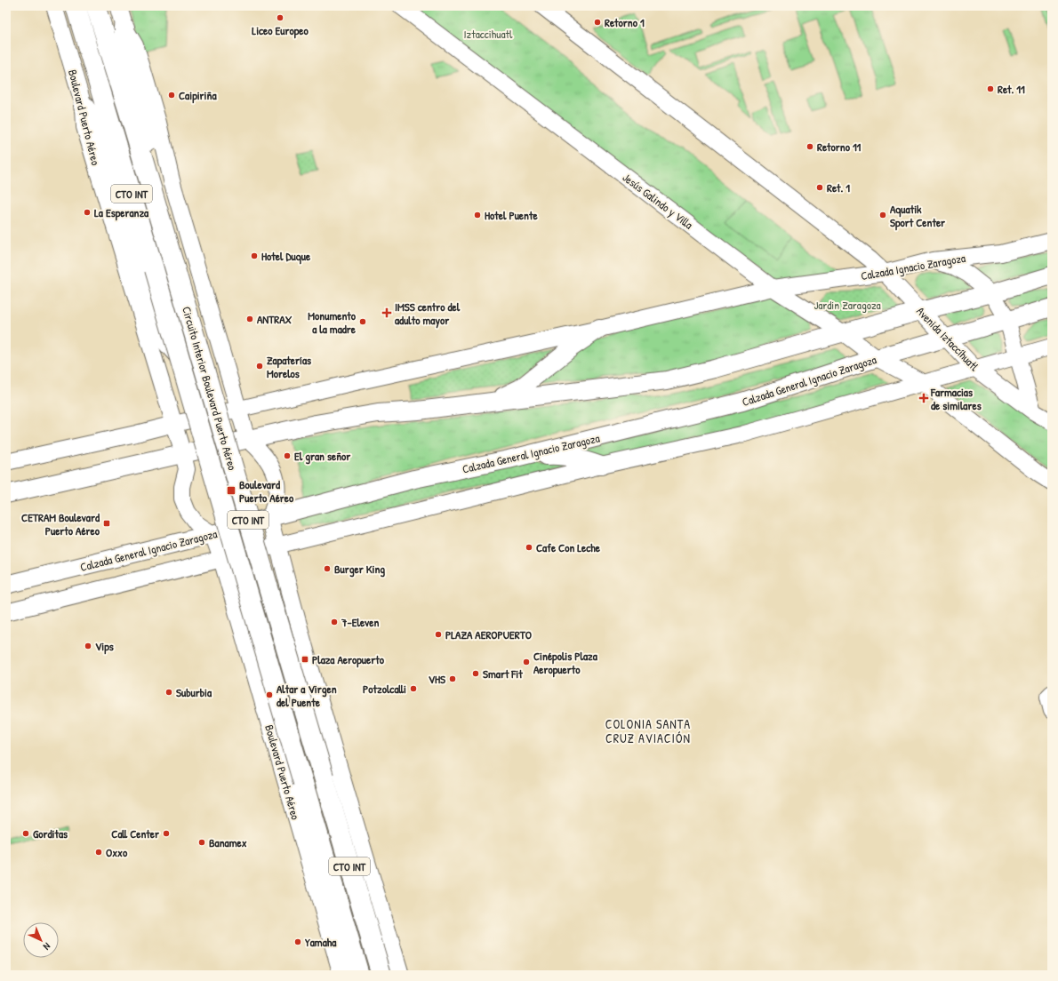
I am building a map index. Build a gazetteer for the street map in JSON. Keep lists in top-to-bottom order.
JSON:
{
  "streets": {
    "highway": ["CTO INT", "Circuito Interior Boulevard Puerto Aéreo"],
    "main road": [
      "Boulevard Puerto Aéreo",
      "Jesús Galindo y Villa",
      "Calzada Ignacio Zaragoza",
      "Avenida Iztaccíhuatl",
      "Calzada General Ignacio Zaragoza"
    ]
  },
  "crossings": [
    ["Boulevard Puerto Aéreo", "CTO INT"],
    ["Boulevard Puerto Aéreo", "Calzada General Ignacio Zaragoza"],
    ["CTO INT", "Calzada General Ignacio Zaragoza"],
    ["Jesús Galindo y Villa", "Calzada Ignacio Zaragoza"],
    ["Jesús Galindo y Villa", "Calzada General Ignacio Zaragoza"],
    ["Calzada Ignacio Zaragoza", "Avenida Iztaccíhuatl"],
    ["Avenida Iztaccíhuatl", "Calzada General Ignacio Zaragoza"]
  ],
  "districts": ["COLONIA SANTA CRUZ AVIACIÓN"],
  "parks": ["Iztaccihuatl", "Jardin Zaragoza"],
  "places": {
    "other": [
      "Liceo Europeo",
      "Retorno 1",
      "Ret. 11",
      "Caipiriña",
      "Retorno 11",
      "Ret. 1",
      "La Esperanza",
      "Hotel Puente",
      "Aquatik Sport Center",
      "Hotel Duque",
      "ANTRAX",
      "Monumento a la madre",
      "Zapaterías Morelos",
      "El gran señor",
      "Cafe Con Leche",
      "Burger King",
      "7-Eleven",
      "PLAZA AEROPUERTO",
      "Vips",
      "Cinépolis Plaza Aeropuerto",
      "Smart Fit",
      "VHS",
      "Potzolcalli",
      "Suburbia",
      "Altar a Virgen del Puente",
      "Gorditas",
      "Call Center",
      "Banamex",
      "Oxxo",
      "Yamaha"
    ],
    "health": ["IMSS centro del adulto mayor", "Farmacias de similares"],
    "transit": ["Boulevard Puerto Aéreo", "CETRAM Boulevard Puerto Aéreo", "Plaza Aeropuerto"]
  },
  "north": "bottom right"
}
